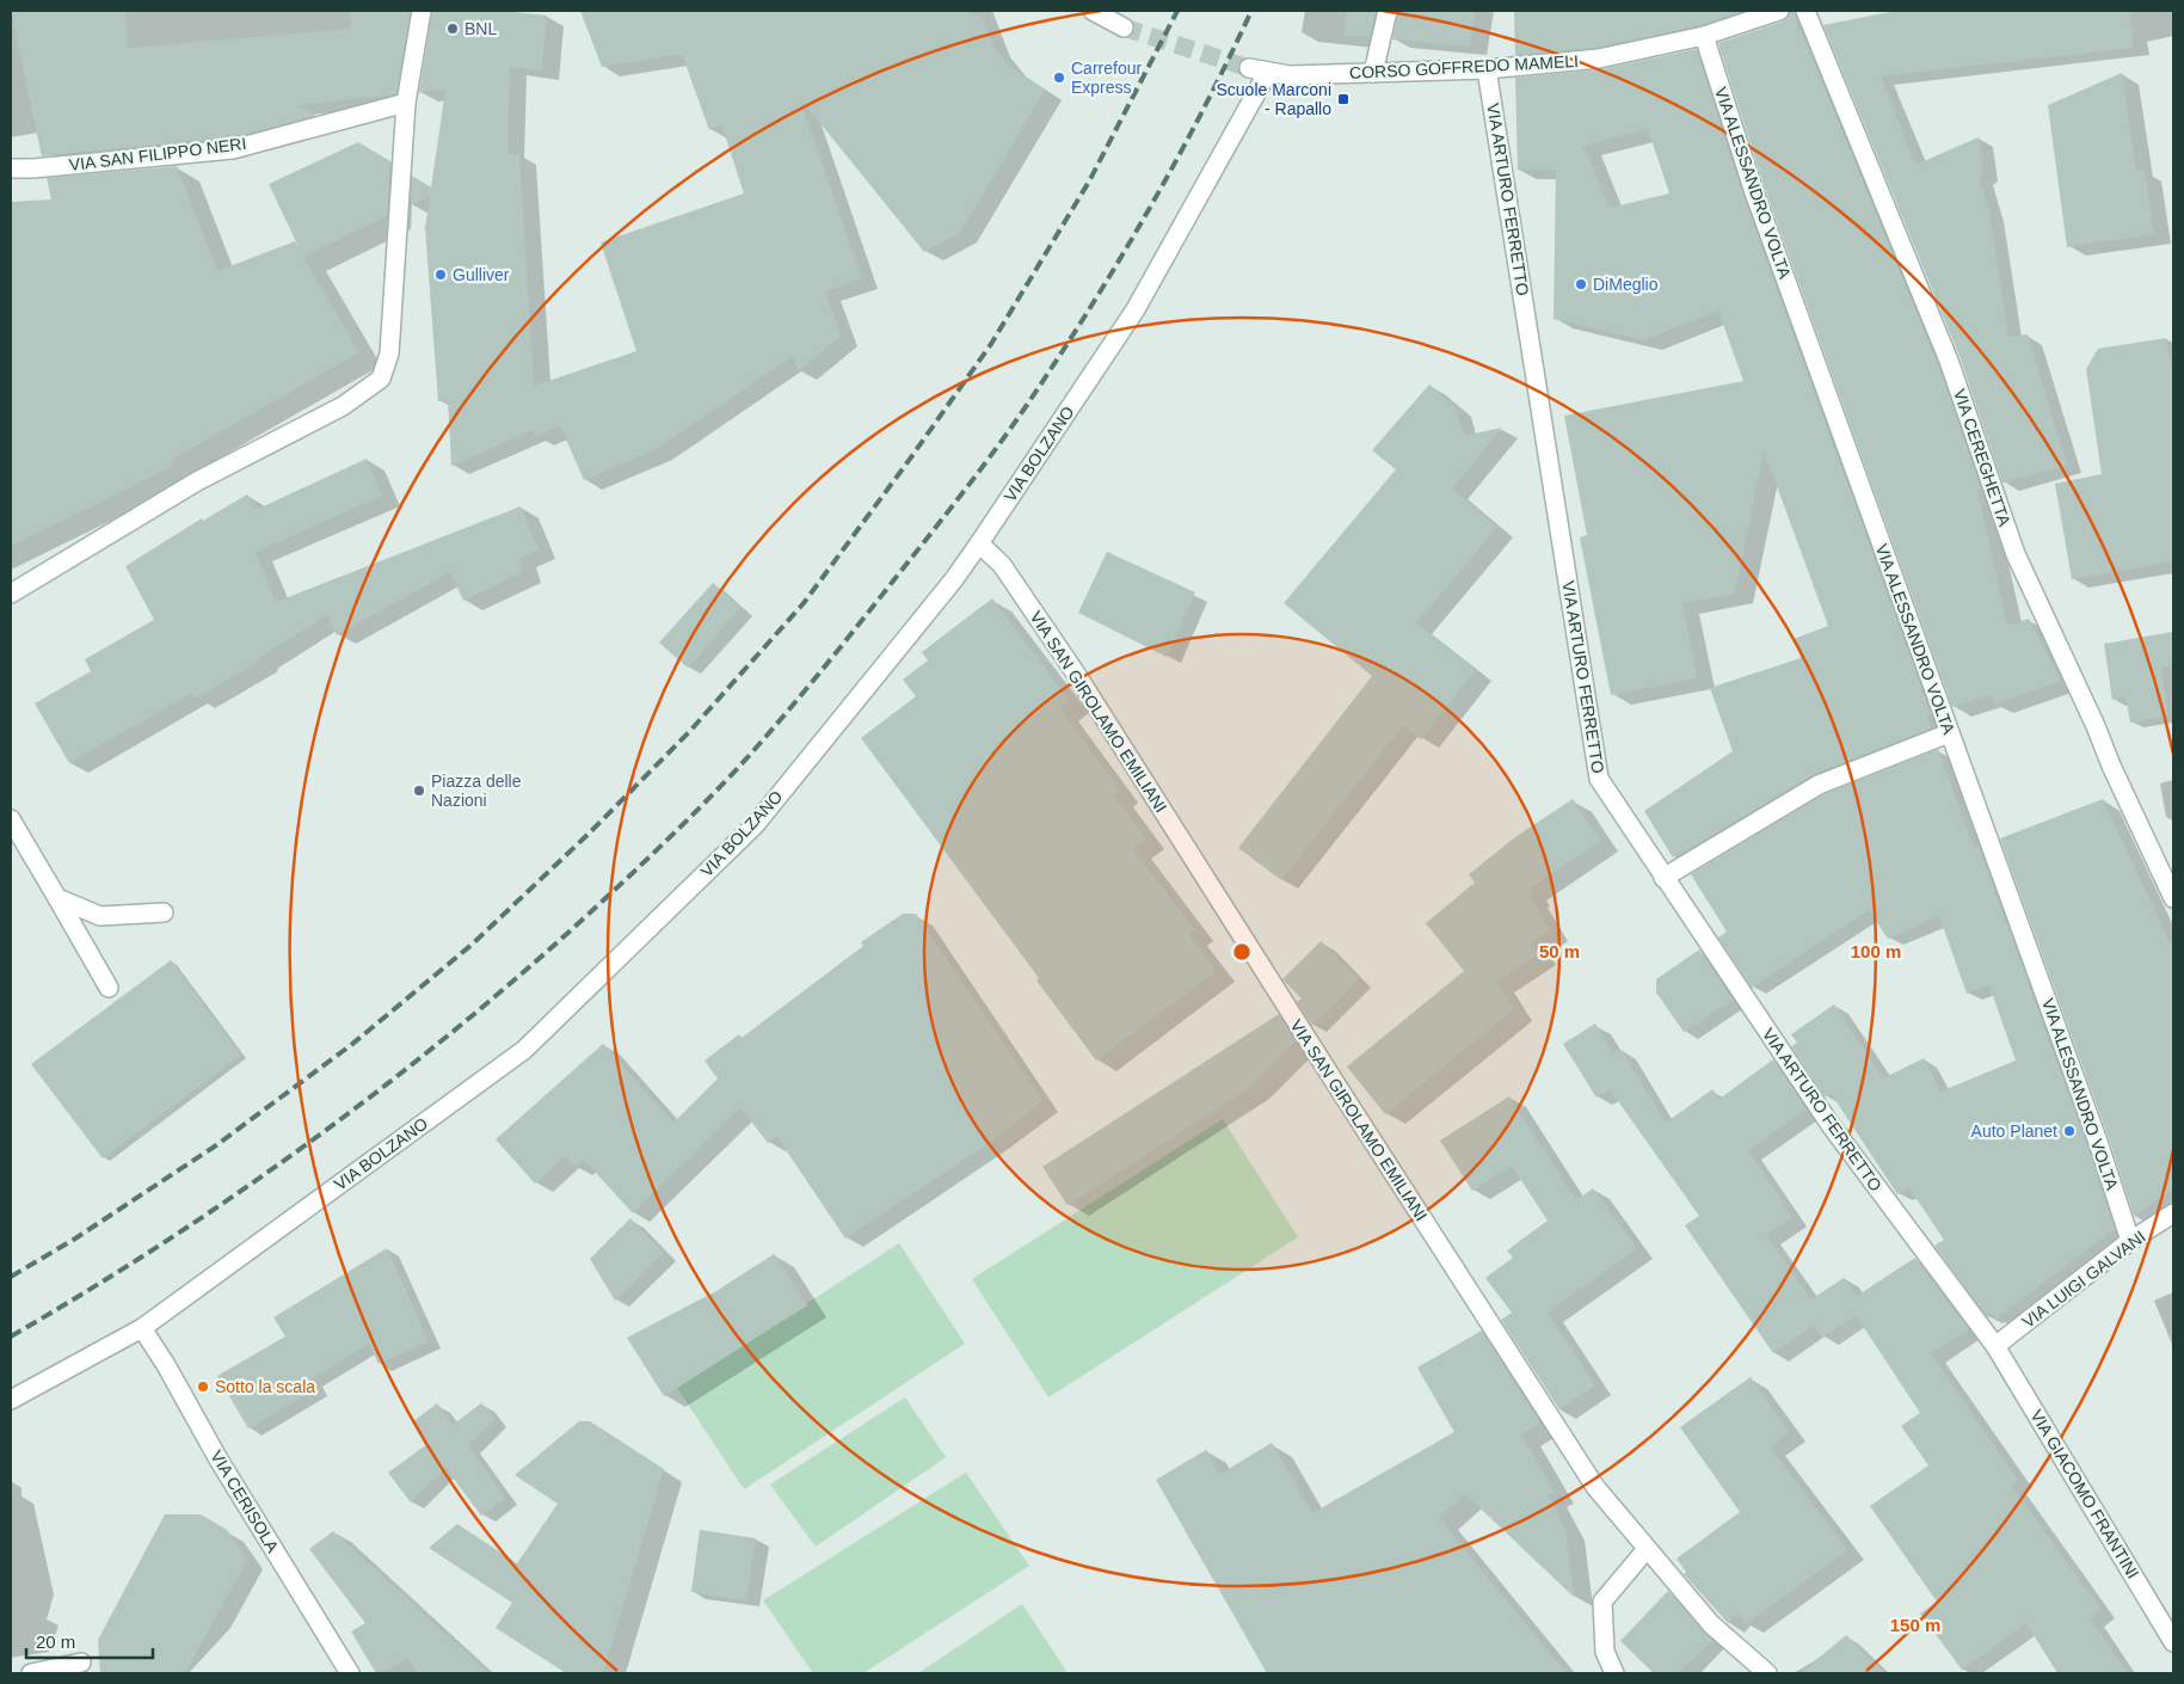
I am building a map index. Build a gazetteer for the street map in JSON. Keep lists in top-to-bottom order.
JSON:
{
  "streets": {
    "street": [
      "CORSO GOFFREDO MAMELI",
      "VIA SAN FILIPPO NERI",
      "VIA ALESSANDRO VOLTA",
      "VIA ARTURO FERRETTO",
      "VIA BOLZANO",
      "VIA CEREGHETTA",
      "VIA SAN GIROLAMO EMILIANI",
      "VIA LUIGI GALVANI",
      "VIA GIACOMO FRANTINI",
      "VIA CERISOLA"
    ]
  },
  "crossings": [
    ["CORSO GOFFREDO MAMELI", "VIA ALESSANDRO VOLTA"],
    ["CORSO GOFFREDO MAMELI", "VIA ARTURO FERRETTO"],
    ["CORSO GOFFREDO MAMELI", "VIA BOLZANO"],
    ["VIA ALESSANDRO VOLTA", "VIA LUIGI GALVANI"],
    ["VIA ARTURO FERRETTO", "VIA LUIGI GALVANI"],
    ["VIA ARTURO FERRETTO", "VIA GIACOMO FRANTINI"],
    ["VIA BOLZANO", "VIA SAN GIROLAMO EMILIANI"],
    ["VIA BOLZANO", "VIA CERISOLA"],
    ["VIA LUIGI GALVANI", "VIA GIACOMO FRANTINI"]
  ],
  "places": {
    "other": [
      "BNL",
      "Carrefour Express",
      "Gulliver",
      "DiMeglio",
      "Piazza delle Nazioni",
      "Auto Planet",
      "Sotto la scala"
    ],
    "transit": ["Scuole Marconi - Rapallo"]
  },
  "scale_bar": "20 m",
  "rings": ["50 m", "100 m", "150 m"]
}
